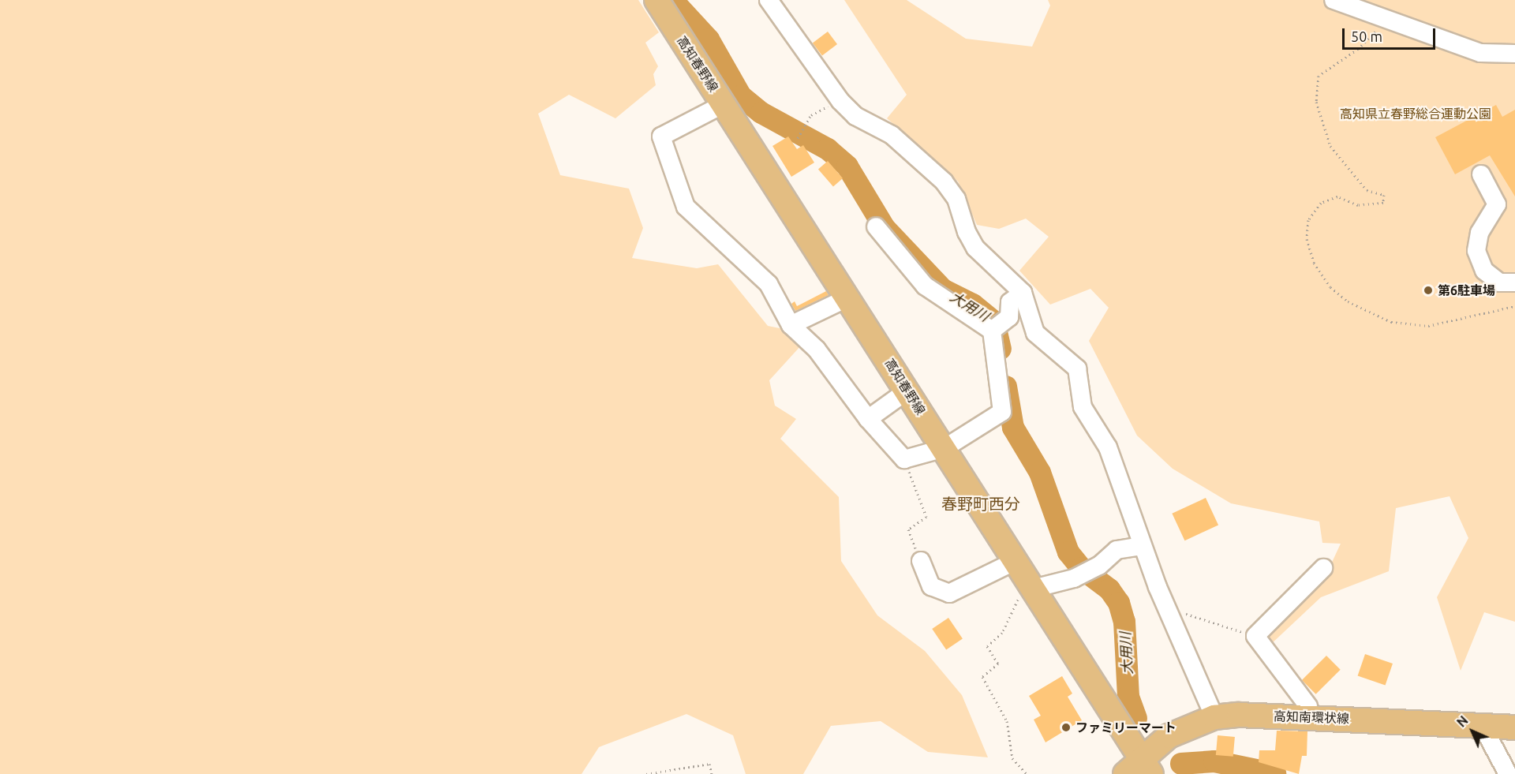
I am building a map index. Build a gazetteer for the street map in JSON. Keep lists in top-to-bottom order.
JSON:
{
  "streets": {
    "main road": ["高知春野線", "高知南環状線"]
  },
  "crossings": [
    ["高知春野線", "高知南環状線"]
  ],
  "districts": ["春野町西分"],
  "water": ["大用川"],
  "parks": ["高知県立春野総合運動公園"],
  "places": ["第6駐車場", "ファミリーマート"],
  "scale_bar": "50 m",
  "north": "top left"
}
